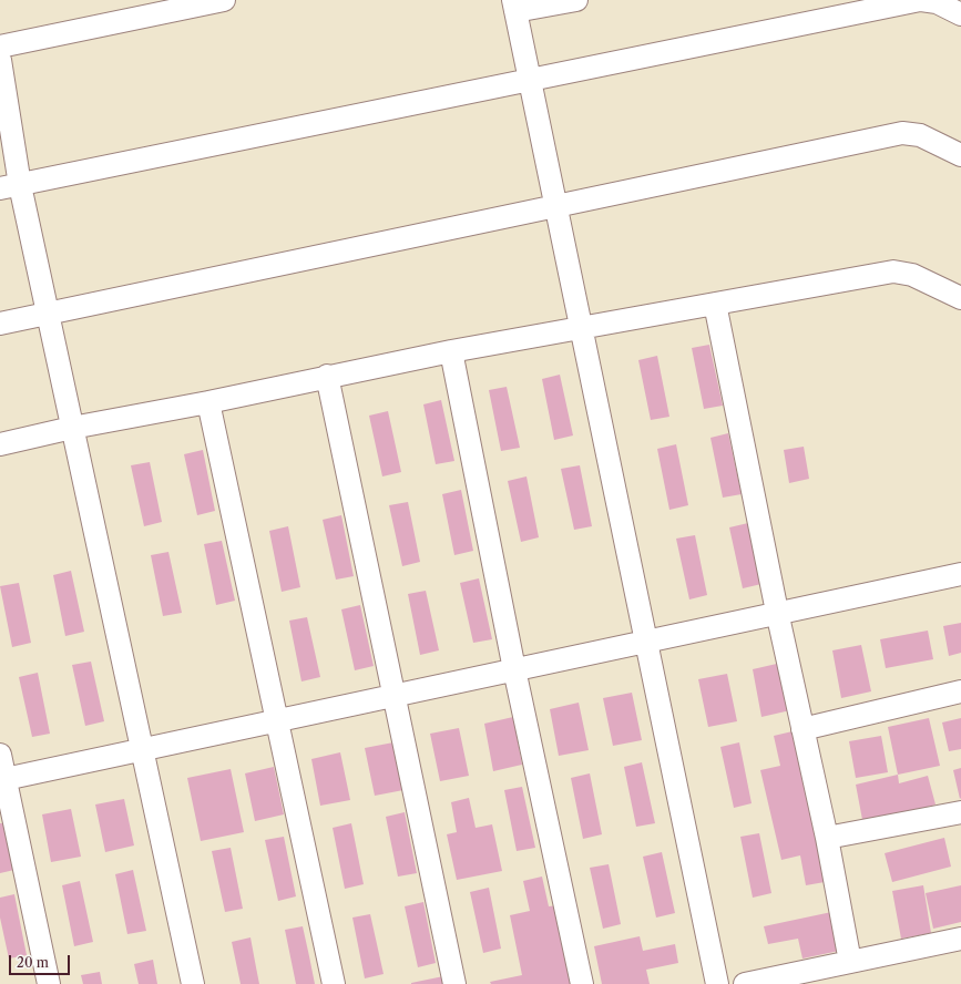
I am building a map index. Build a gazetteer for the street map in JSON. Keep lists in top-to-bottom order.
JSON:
{
  "scale_bar": "20 m"
}
